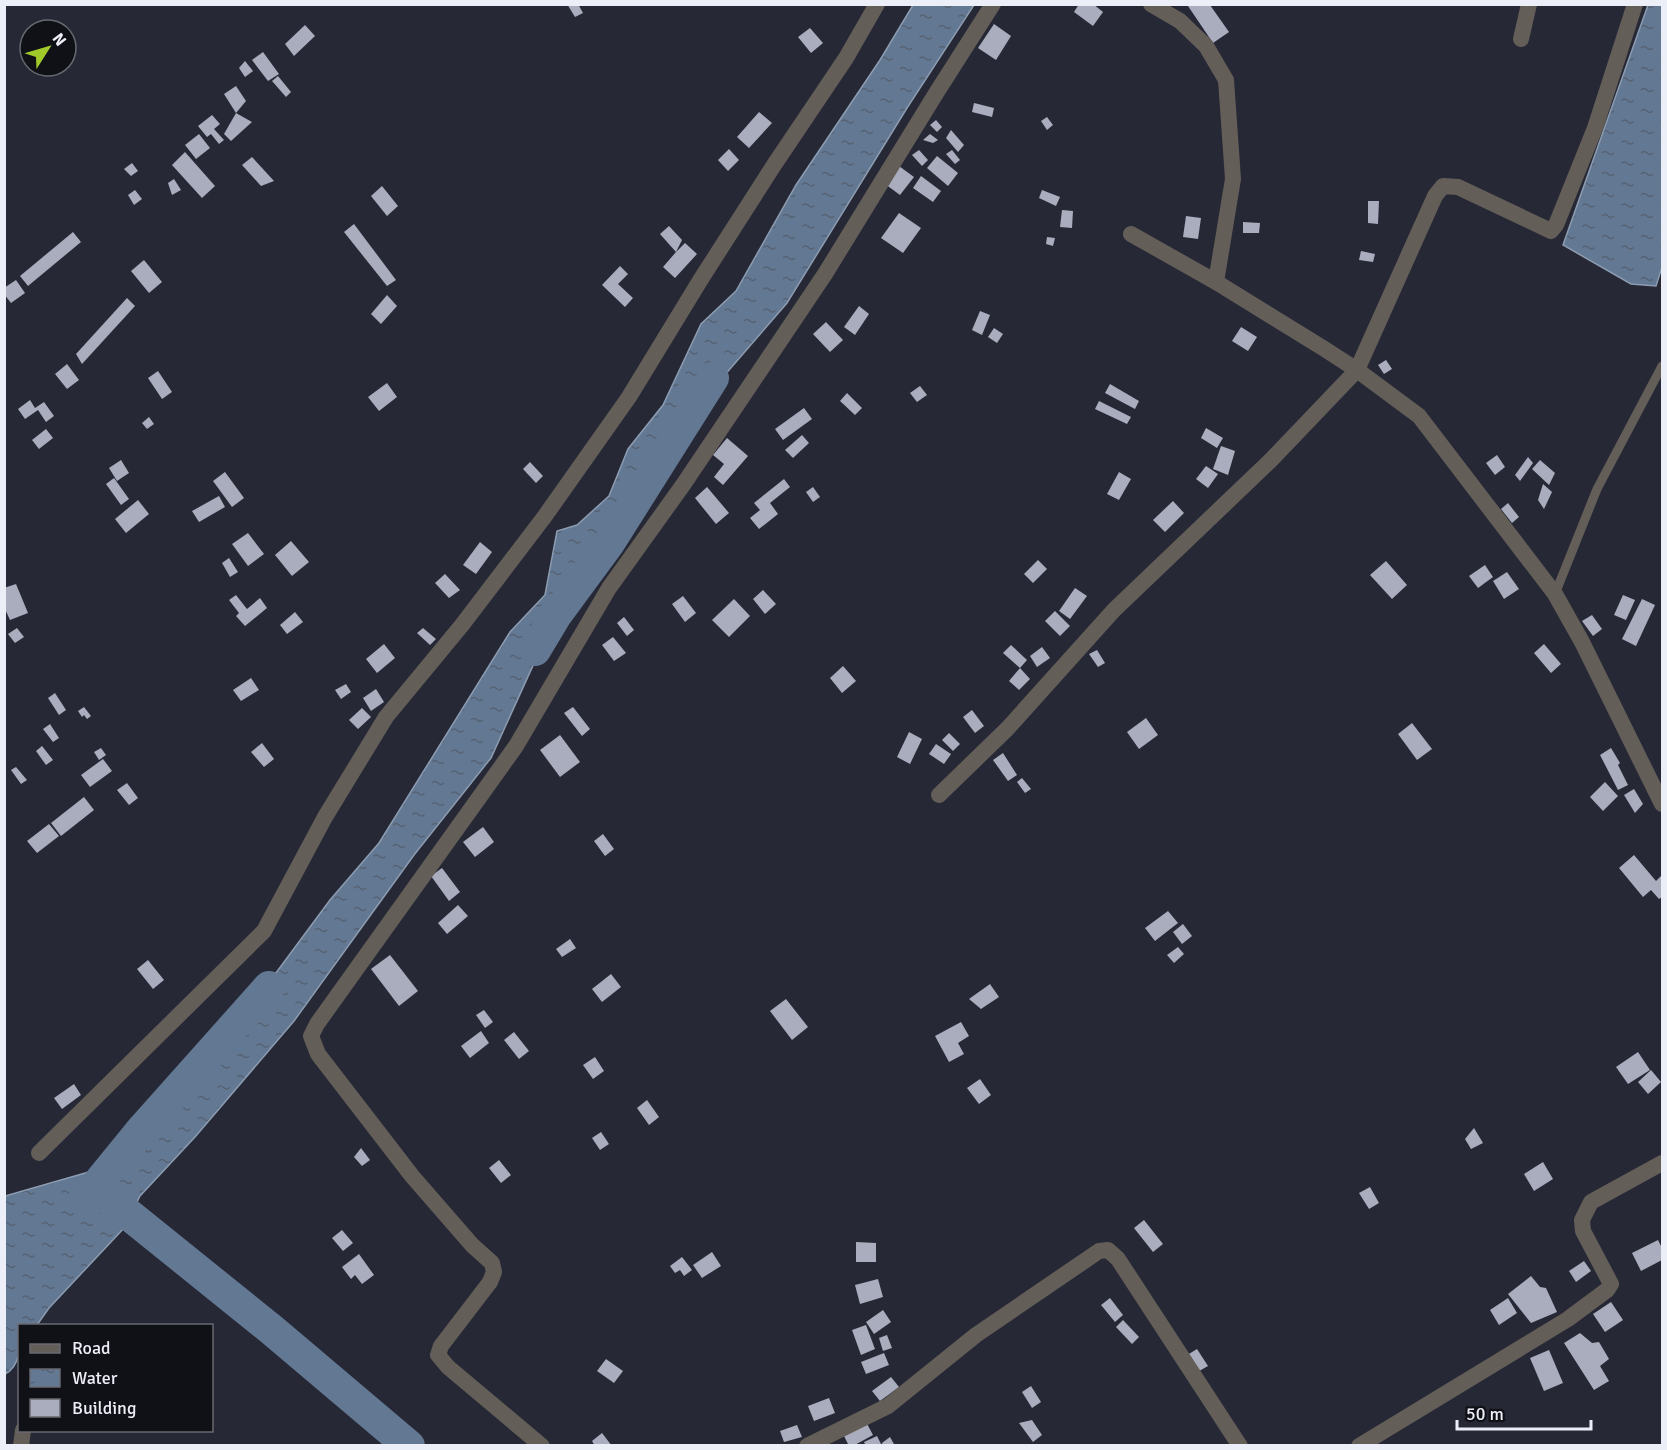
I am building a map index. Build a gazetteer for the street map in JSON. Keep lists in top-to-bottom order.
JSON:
{
  "legend": ["Road", "Water", "Building"],
  "scale_bar": "50 m",
  "north": "top right"
}
